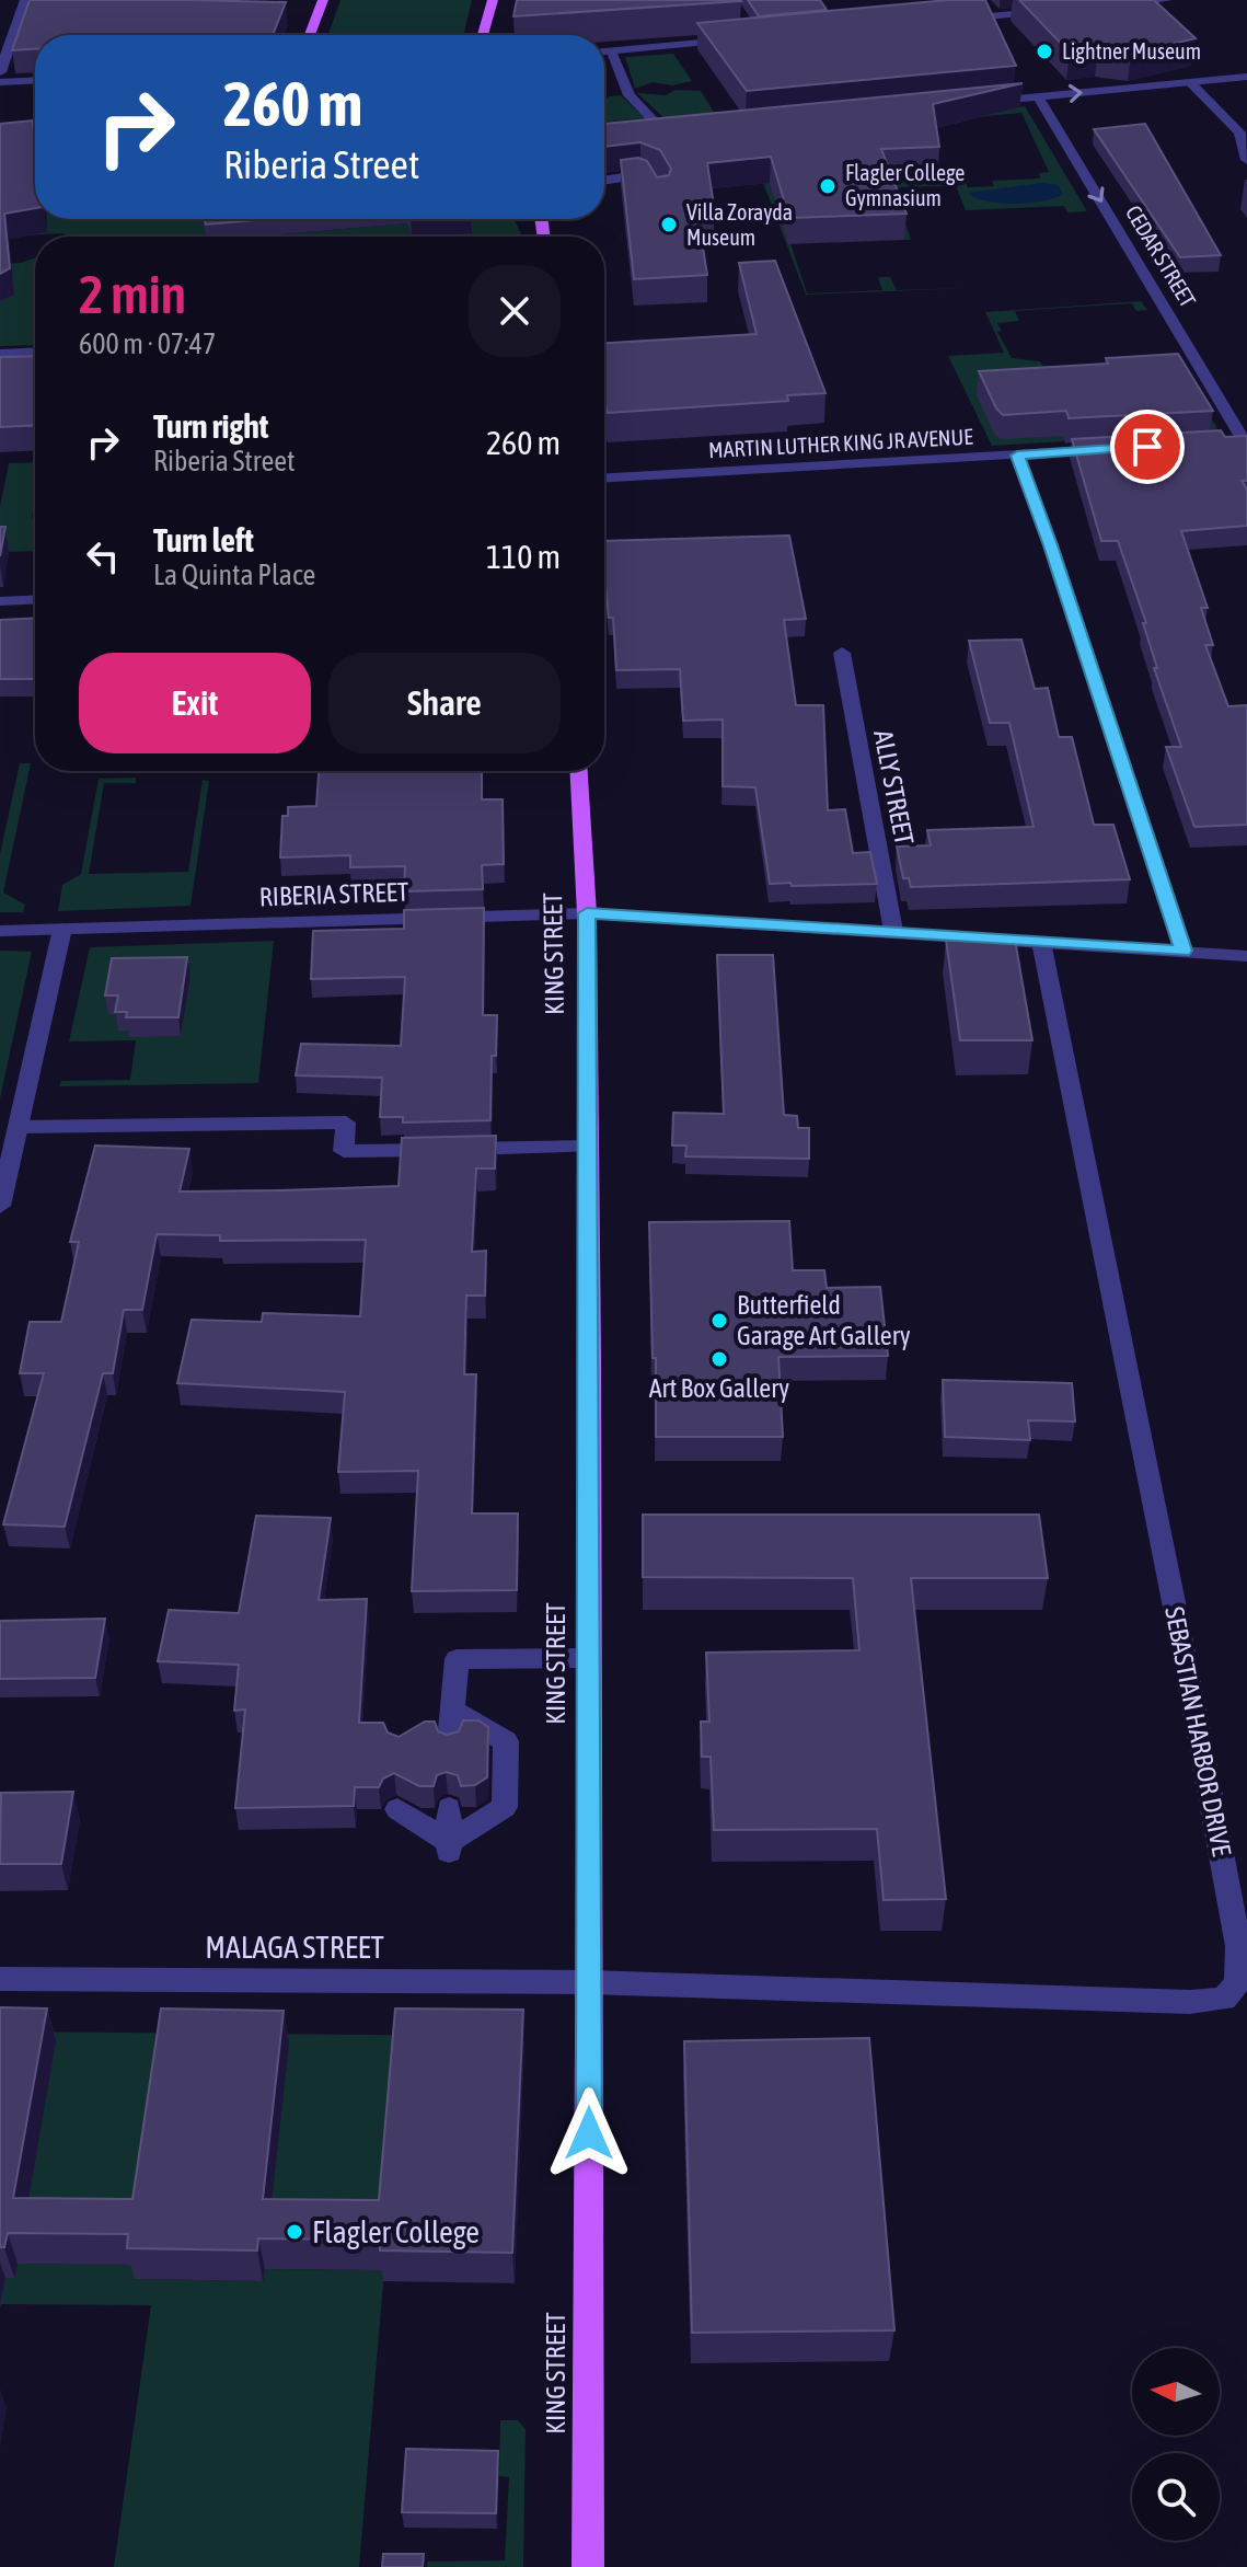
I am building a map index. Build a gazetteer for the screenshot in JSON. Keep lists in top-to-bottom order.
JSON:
{
  "streets": {
    "main road": ["KING STREET"],
    "street": [
      "CEDAR STREET",
      "MARTIN LUTHER KING JR AVENUE",
      "ALLY STREET",
      "RIBERIA STREET",
      "SEBASTIAN HARBOR DRIVE",
      "MALAGA STREET"
    ]
  },
  "crossings": [
    ["ALLY STREET", "RIBERIA STREET"],
    ["RIBERIA STREET", "KING STREET"],
    ["RIBERIA STREET", "SEBASTIAN HARBOR DRIVE"],
    ["KING STREET", "SEBASTIAN HARBOR DRIVE"],
    ["KING STREET", "MALAGA STREET"],
    ["SEBASTIAN HARBOR DRIVE", "MALAGA STREET"]
  ],
  "one_way": ["CEDAR STREET"],
  "places": [
    "Lightner Museum",
    "Flagler College Gymnasium",
    "Villa Zorayda Museum",
    "Butterfield Garage Art Gallery",
    "Art Box Gallery",
    "Flagler College"
  ],
  "north": "left",
  "page": {
    "turn": ["260 m", "Riberia Street"],
    "heading": ["2 min", "600 m · 07:47"],
    "list": [
      {
        "name": "Turn right",
        "note": "Riberia Street",
        "value": "260 m"
      },
      {
        "name": "Turn left",
        "note": "La Quinta Place",
        "value": "110 m"
      }
    ],
    "buttons": ["Exit", "Share"]
  }
}
